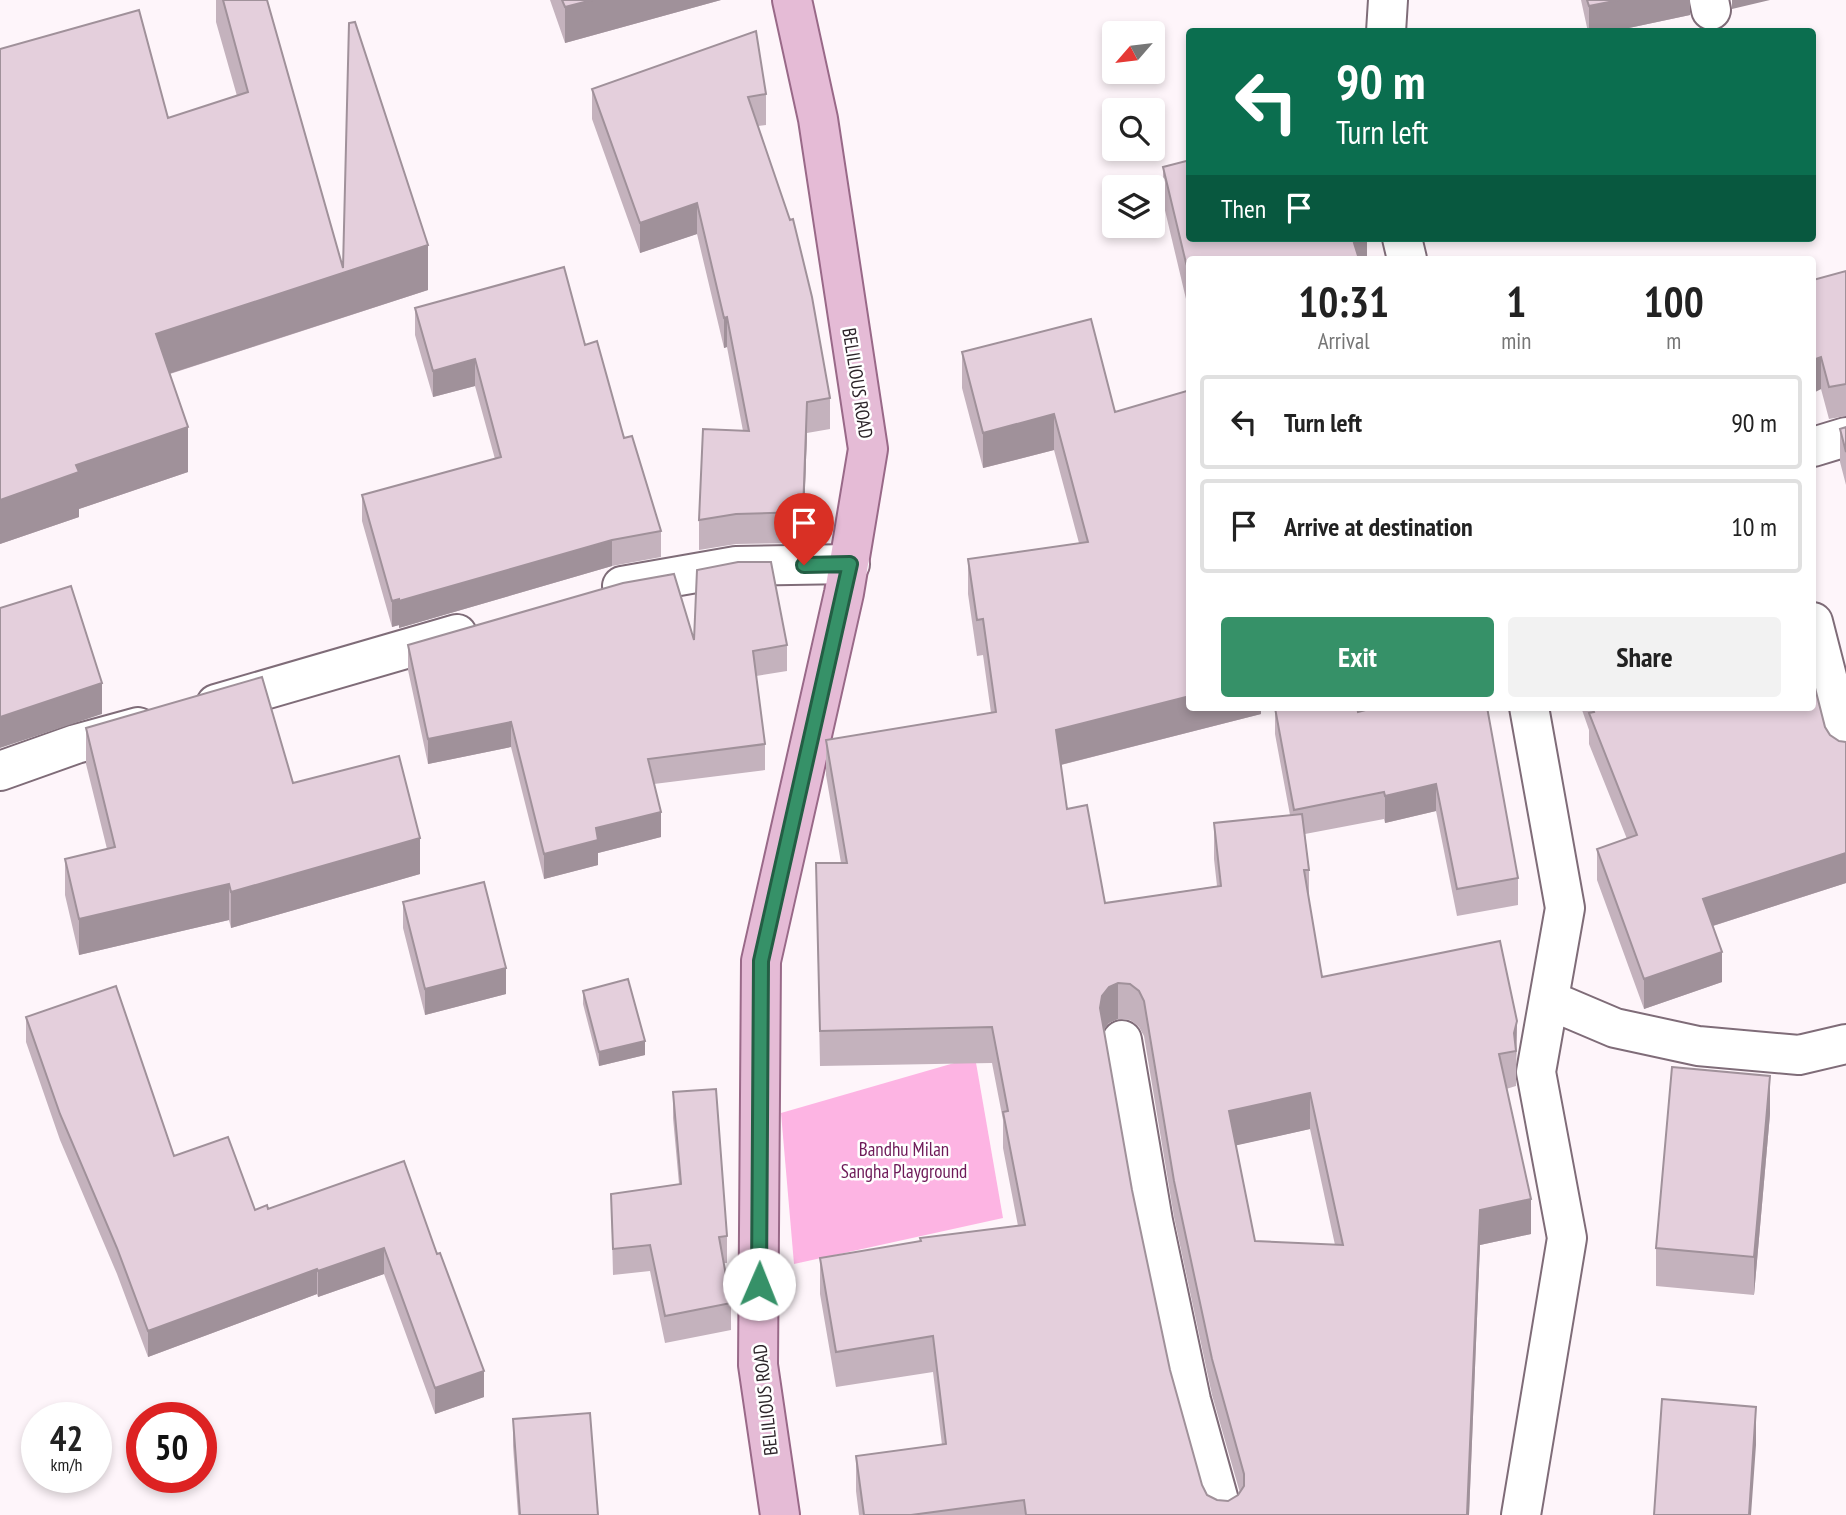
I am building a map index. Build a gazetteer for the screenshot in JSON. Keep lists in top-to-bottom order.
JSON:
{
  "streets": {
    "main road": ["BELILIOUS ROAD"]
  },
  "parks": ["Bandhu Milan Sangha Playground"],
  "north": "bottom left",
  "page": {
    "turn": ["90 m", "Turn left"],
    "then": "Then",
    "eta": [
      "10:31",
      "Arrival",
      "1",
      "min",
      "100",
      "m"
    ],
    "list": [
      {
        "name": "Turn left",
        "value": "90 m"
      },
      {
        "name": "Arrive at destination",
        "value": "10 m"
      }
    ],
    "buttons": ["Exit", "Share"],
    "speed": "42 km/h",
    "limit": "50"
  }
}
